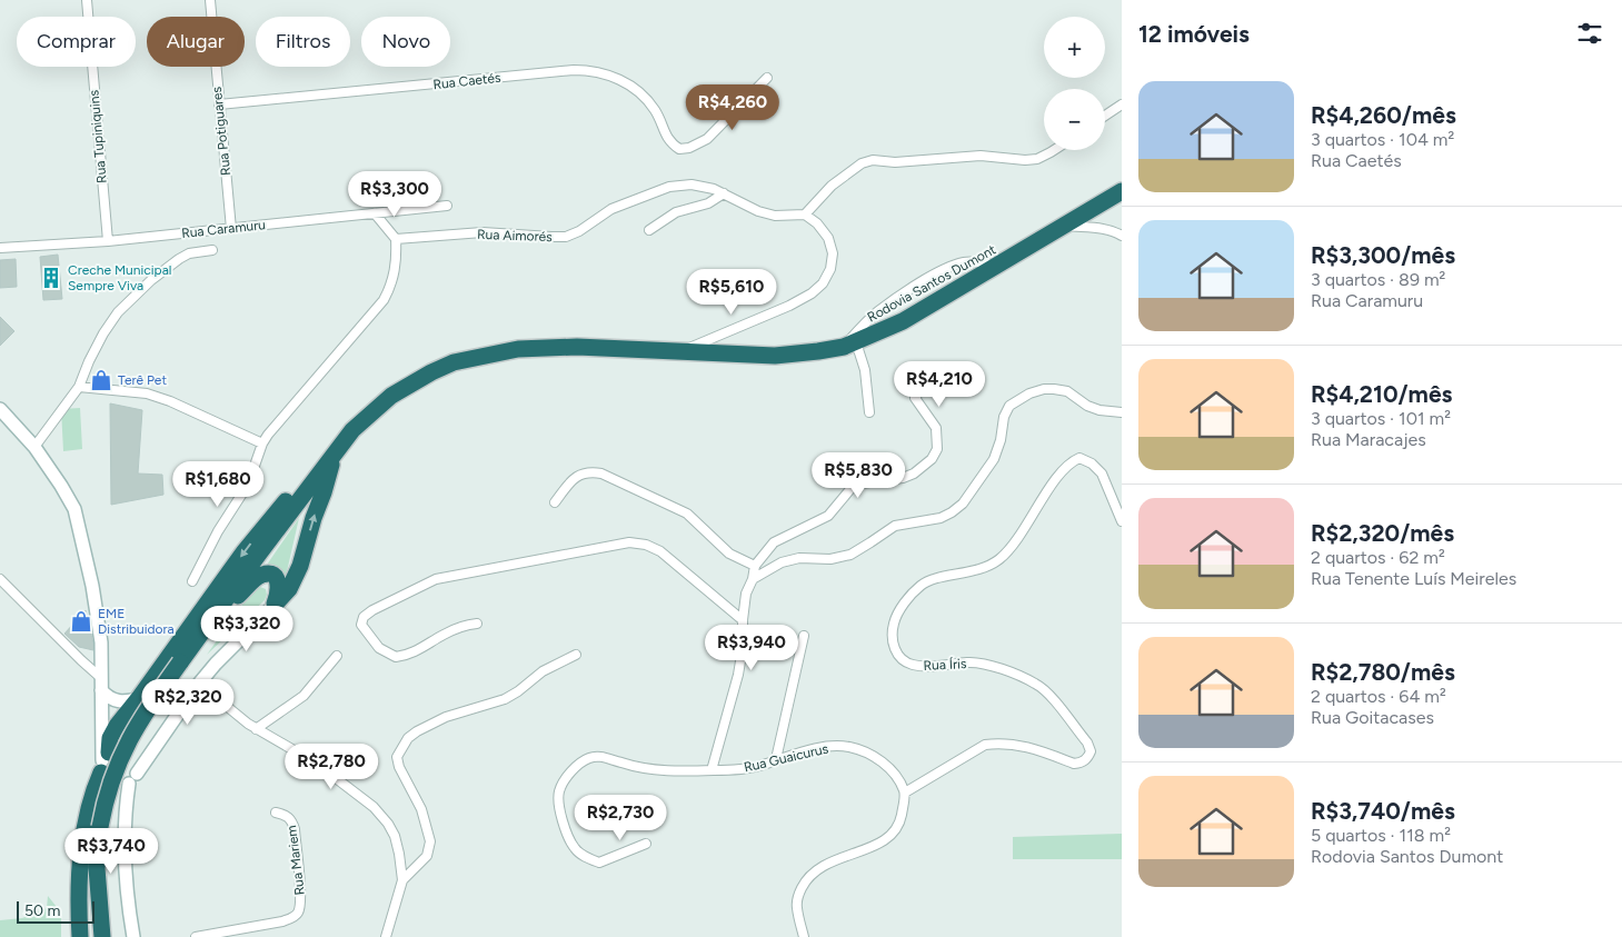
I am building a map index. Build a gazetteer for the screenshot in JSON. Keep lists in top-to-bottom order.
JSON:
{
  "streets": {
    "highway": ["Rodovia Santos Dumont"],
    "street": [
      "Rua Caetés",
      "Rua Potiguares",
      "Rua Tupiniquins",
      "Rua Caramuru",
      "Rua Aimorés",
      "Rua Íris",
      "Rua Guaicurus",
      "Rua Mariem"
    ]
  },
  "crossings": [
    ["Rua Caetés", "Rua Potiguares"],
    ["Rua Potiguares", "Rua Caramuru"],
    ["Rua Tupiniquins", "Rua Caramuru"],
    ["Rua Íris", "Rua Guaicurus"]
  ],
  "places": {
    "building": ["Creche Municipal Sempre Viva"],
    "shop": ["Terê Pet", "EME Distribuidora"]
  },
  "scale_bar": "50 m",
  "page": {
    "heading": "12 imóveis",
    "map_buttons": ["+", "−"],
    "chip": [
      "Comprar",
      "Alugar",
      "Filtros",
      "Novo"
    ],
    "list": [
      {
        "name": "R$4,260/mês",
        "note": "3 quartos · 104 m² · Rua Caetés"
      },
      {
        "name": "R$3,300/mês",
        "note": "3 quartos · 89 m² · Rua Caramuru"
      },
      {
        "name": "R$4,210/mês",
        "note": "3 quartos · 101 m² · Rua Maracajes"
      },
      {
        "name": "R$2,320/mês",
        "note": "2 quartos · 62 m² · Rua Tenente Luís Meireles"
      },
      {
        "name": "R$2,780/mês",
        "note": "2 quartos · 64 m² · Rua Goitacases"
      },
      {
        "name": "R$3,740/mês",
        "note": "5 quartos · 118 m² · Rodovia Santos Dumont"
      }
    ],
    "price": [
      "R$4,260",
      "R$3,300",
      "R$5,610",
      "R$4,210",
      "R$5,830",
      "R$1,680",
      "R$3,320",
      "R$3,940",
      "R$2,320",
      "R$2,780",
      "R$2,730",
      "R$3,740"
    ],
    "scale": "50 m"
  }
}
